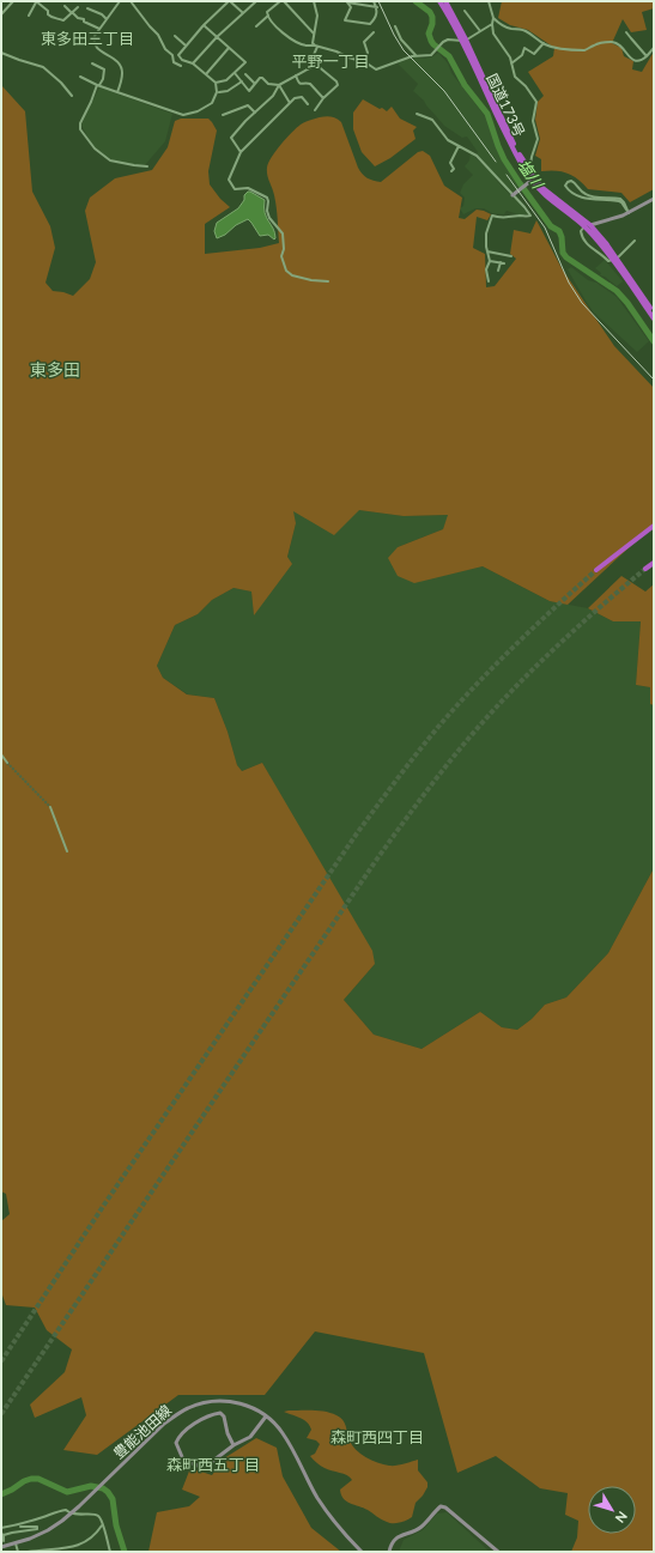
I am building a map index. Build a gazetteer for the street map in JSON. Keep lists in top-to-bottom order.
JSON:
{
  "streets": {
    "highway": ["国道173号"],
    "main road": ["豊能池田線"]
  },
  "districts": [
    "東多田三丁目",
    "平野一丁目",
    "東多田",
    "森町西四丁目",
    "森町西五丁目"
  ],
  "water": ["塩川"],
  "north": "bottom right"
}
